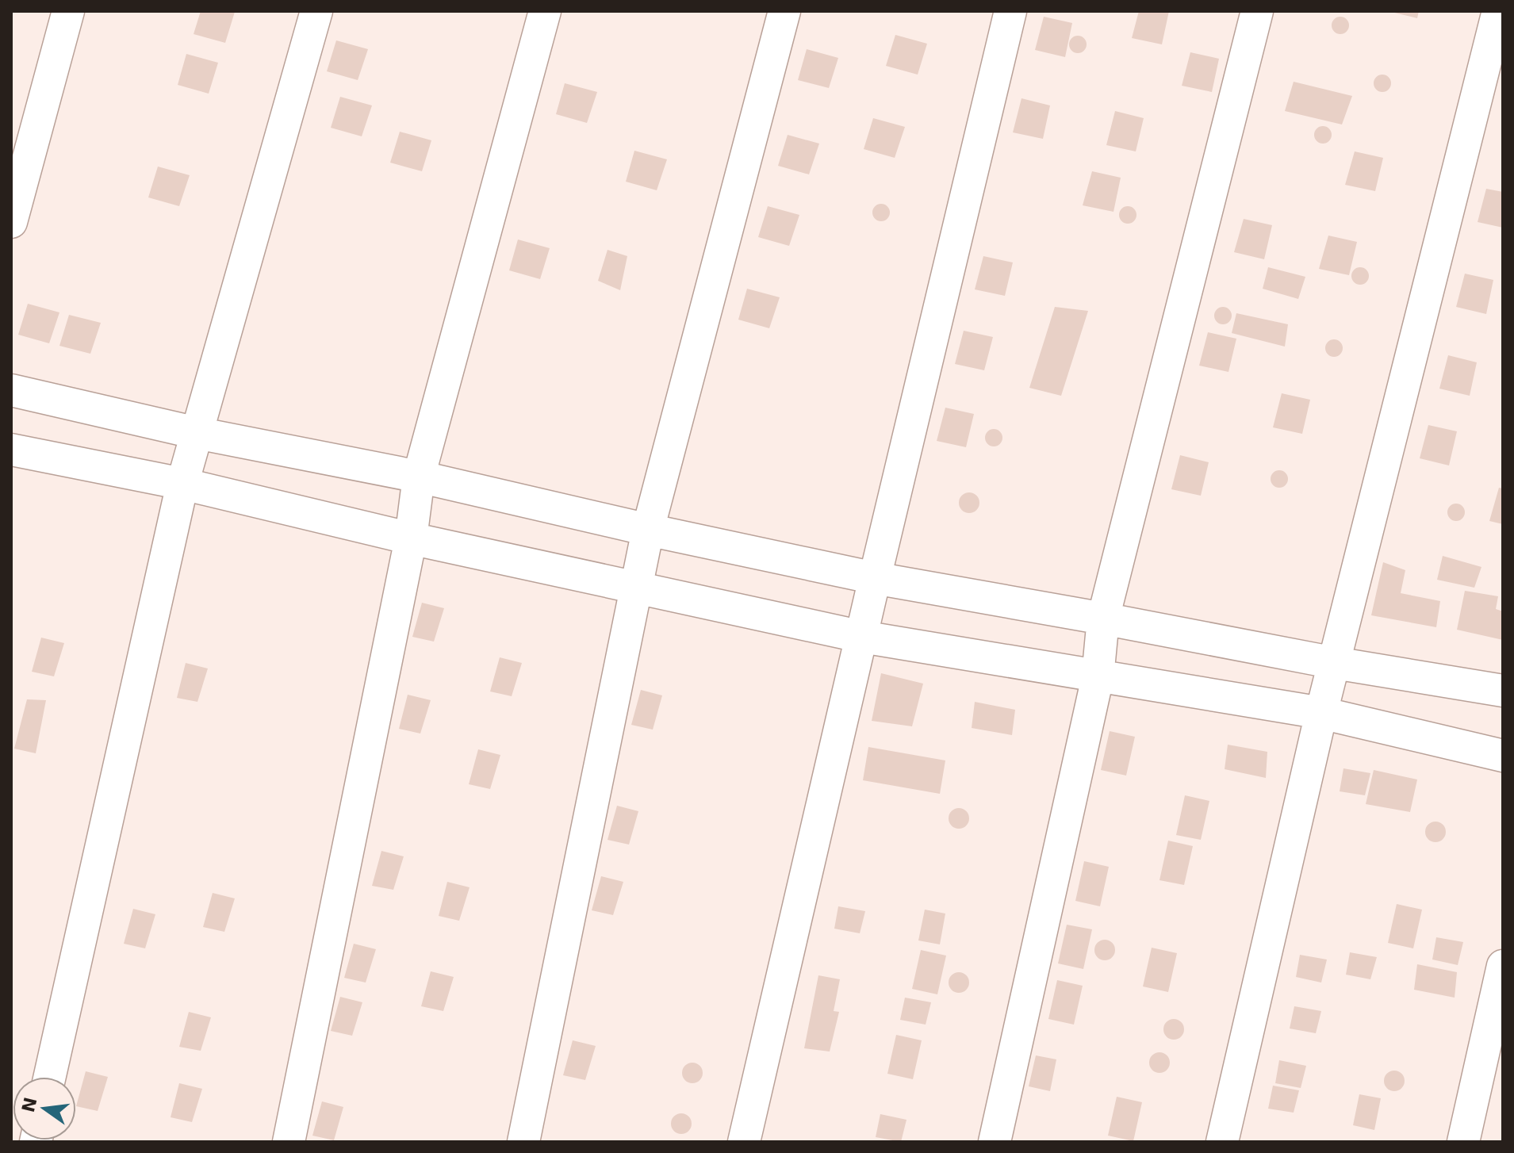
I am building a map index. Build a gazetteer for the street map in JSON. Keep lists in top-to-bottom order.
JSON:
{
  "north": "left"
}
